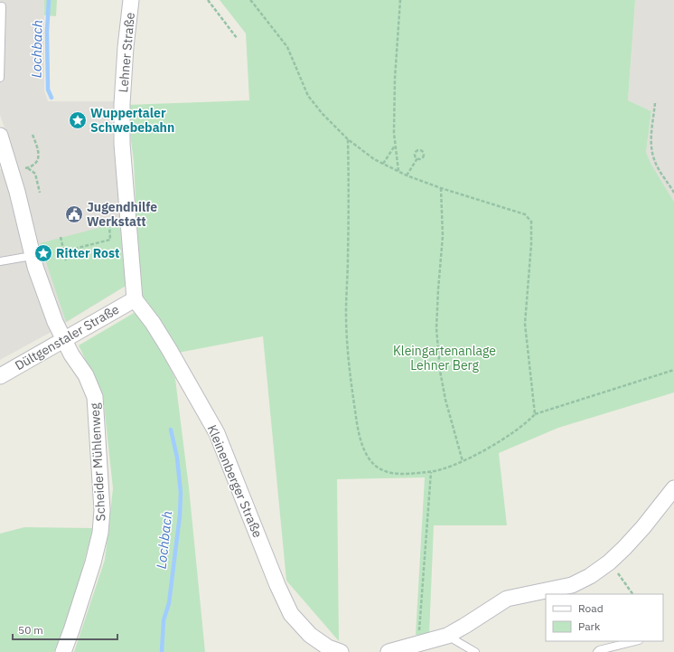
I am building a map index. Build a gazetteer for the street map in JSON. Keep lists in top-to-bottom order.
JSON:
{
  "streets": {
    "street": [
      "Lehner Straße",
      "Dültgenstaler Straße",
      "Scheider Mühlenweg",
      "Kleinenberger Straße"
    ]
  },
  "crossings": [
    ["Lehner Straße", "Dültgenstaler Straße"],
    ["Lehner Straße", "Kleinenberger Straße"],
    ["Dültgenstaler Straße", "Scheider Mühlenweg"],
    ["Dültgenstaler Straße", "Kleinenberger Straße"]
  ],
  "water": ["Lochbach"],
  "parks": ["Kleingartenanlage Lehner Berg"],
  "places": {
    "place": ["Wuppertaler Schwebebahn", "Ritter Rost"],
    "public building": ["Jugendhilfe Werkstatt"]
  },
  "legend": ["Road", "Park"],
  "scale_bar": "50 m"
}
